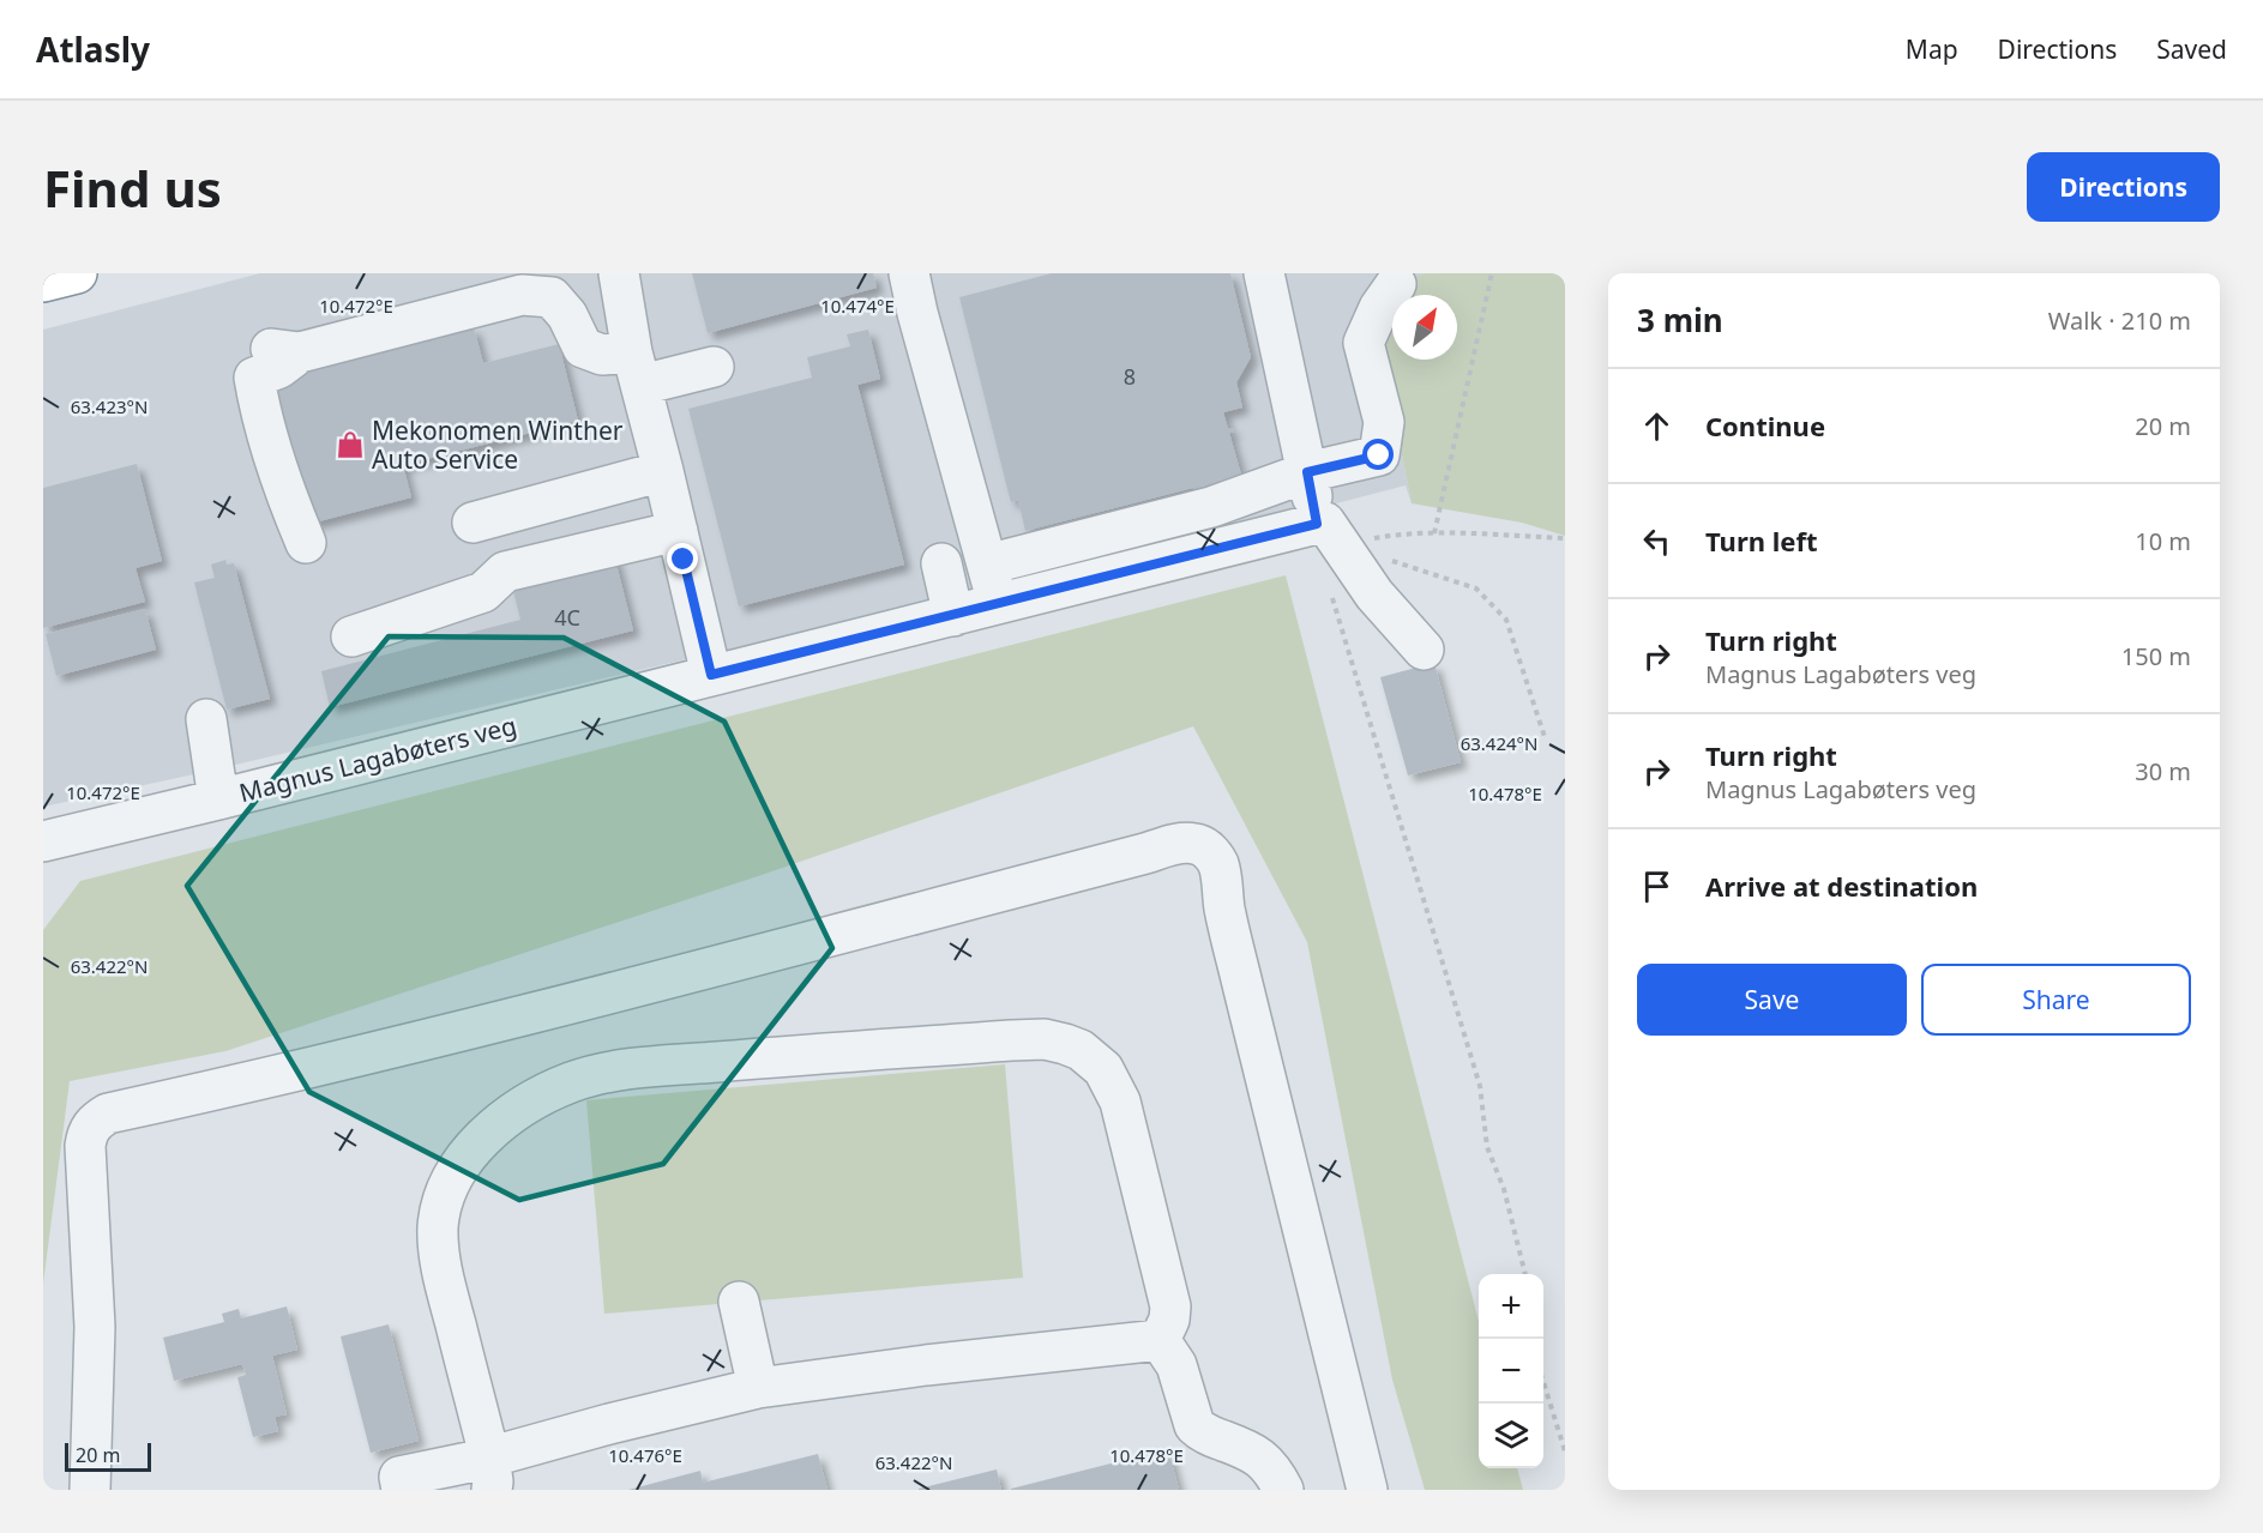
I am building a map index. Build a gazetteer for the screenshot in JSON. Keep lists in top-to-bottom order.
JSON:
{
  "streets": {
    "street": ["Magnus Lagabøters veg"]
  },
  "places": {
    "shop": ["Mekonomen Winther Auto Service"]
  },
  "house_numbers": ["8", "4C"],
  "scale_bar": "20 m",
  "north": "top right",
  "page": {
    "header": "Atlasly",
    "nav": ["Map", "Directions", "Saved"],
    "buttons": [
      "Directions",
      ["Save", "Share"]
    ],
    "title": "Find us",
    "heading": ["3 min", "Walk · 210 m"],
    "list": [
      ["Continue", "20 m"],
      ["Turn left", "10 m"],
      ["Turn right", "Magnus Lagabøters veg", "150 m"],
      ["Turn right", "Magnus Lagabøters veg", "30 m"],
      "Arrive at destination"
    ],
    "map_buttons": ["+", "−"],
    "scale": "20 m"
  },
  "coordinates": [
    "10.472°E",
    "10.474°E",
    "63.423°N",
    "63.424°N",
    "10.478°E",
    "63.422°N",
    "10.476°E"
  ]
}
